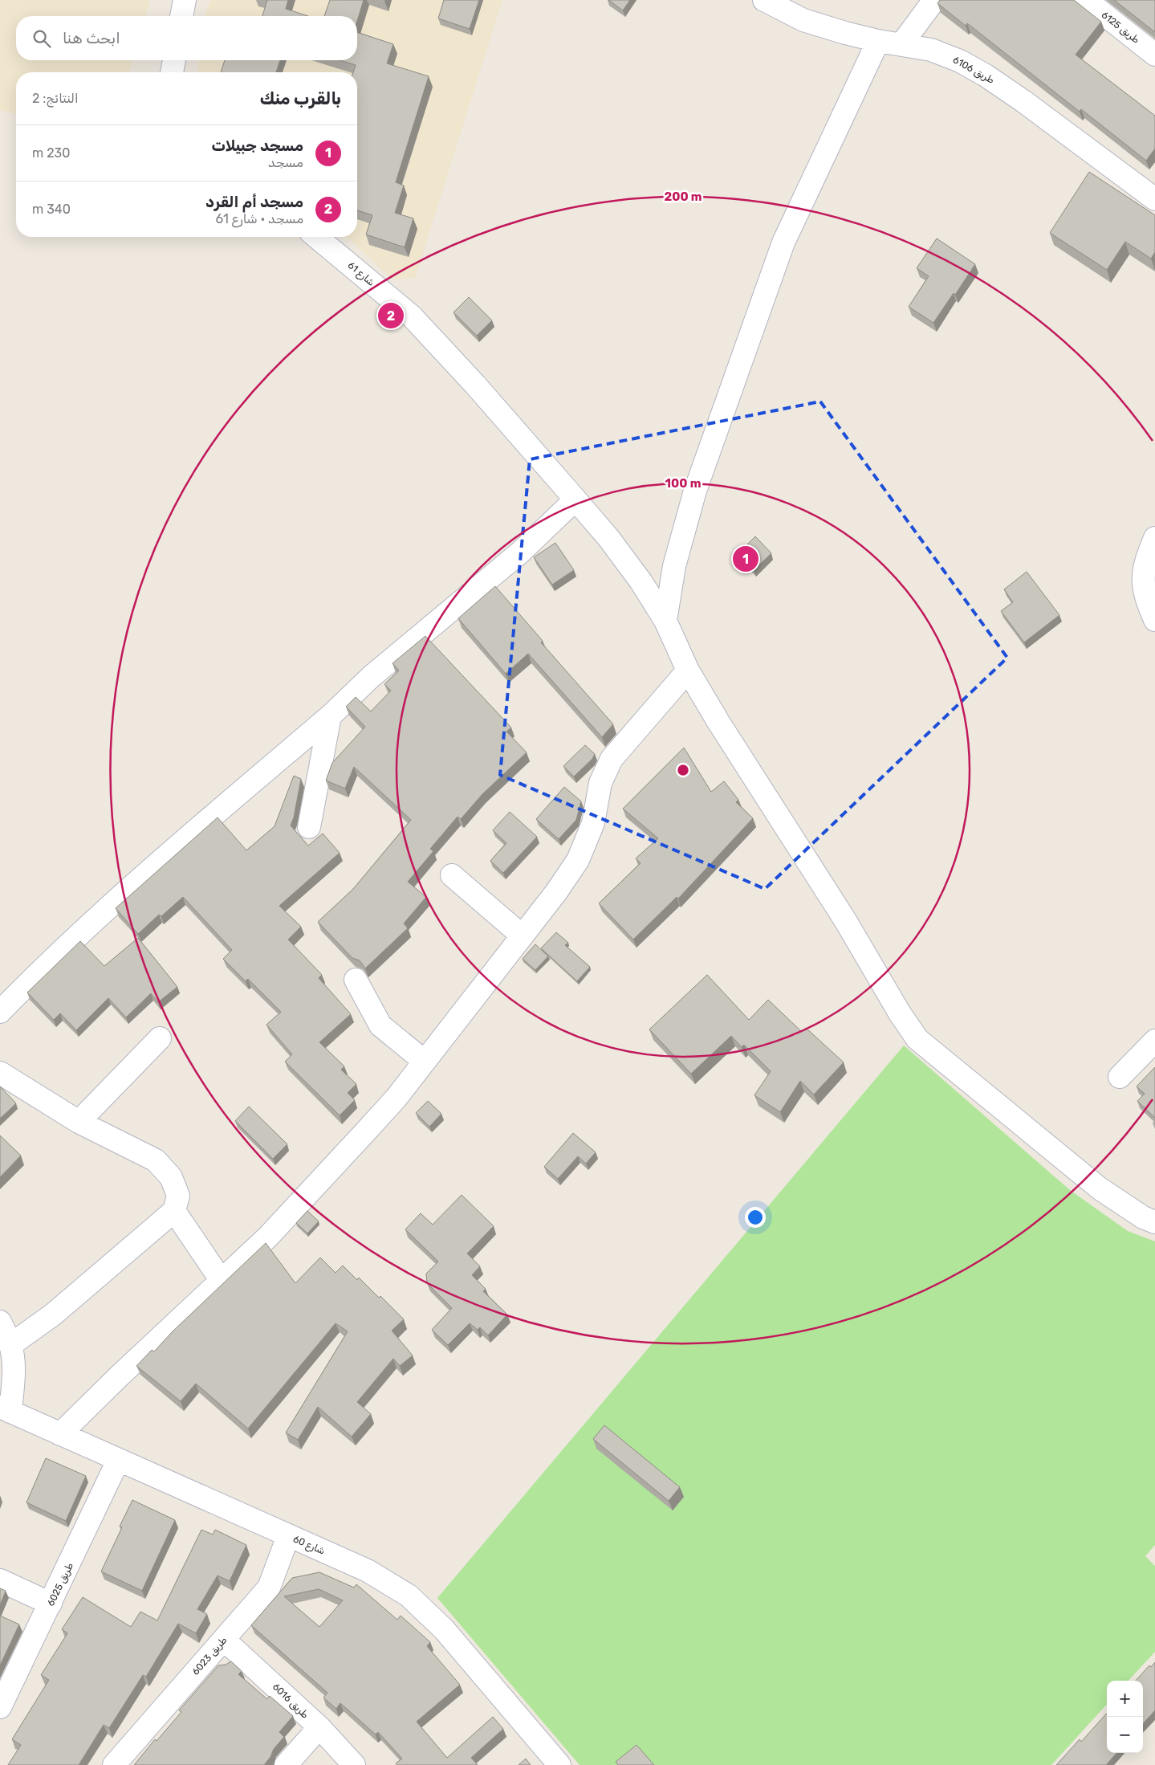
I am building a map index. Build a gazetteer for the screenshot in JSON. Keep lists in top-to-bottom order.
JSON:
{
  "streets": {
    "street": [
      "طريق 6125",
      "طريق 6106",
      "شارع 61",
      "شارع 60",
      "طريق 6025",
      "طريق 6023",
      "طريق 6016"
    ]
  },
  "crossings": [
    ["شارع 60", "طريق 6025"],
    ["شارع 60", "طريق 6023"],
    ["طريق 6023", "طريق 6016"]
  ],
  "page": {
    "search": "ابحث هنا",
    "heading": ["بالقرب منك", "النتائج: 2"],
    "list": [
      {
        "mark": "1",
        "name": "مسجد جبيلات",
        "note": "مسجد",
        "value": "230 m"
      },
      {
        "mark": "2",
        "name": "مسجد أم القرد",
        "note": "مسجد · شارع 61",
        "value": "340 m"
      }
    ],
    "pins": ["2", "1"],
    "map_buttons": ["+", "−"]
  },
  "rings": ["200 m", "100 m"]
}
